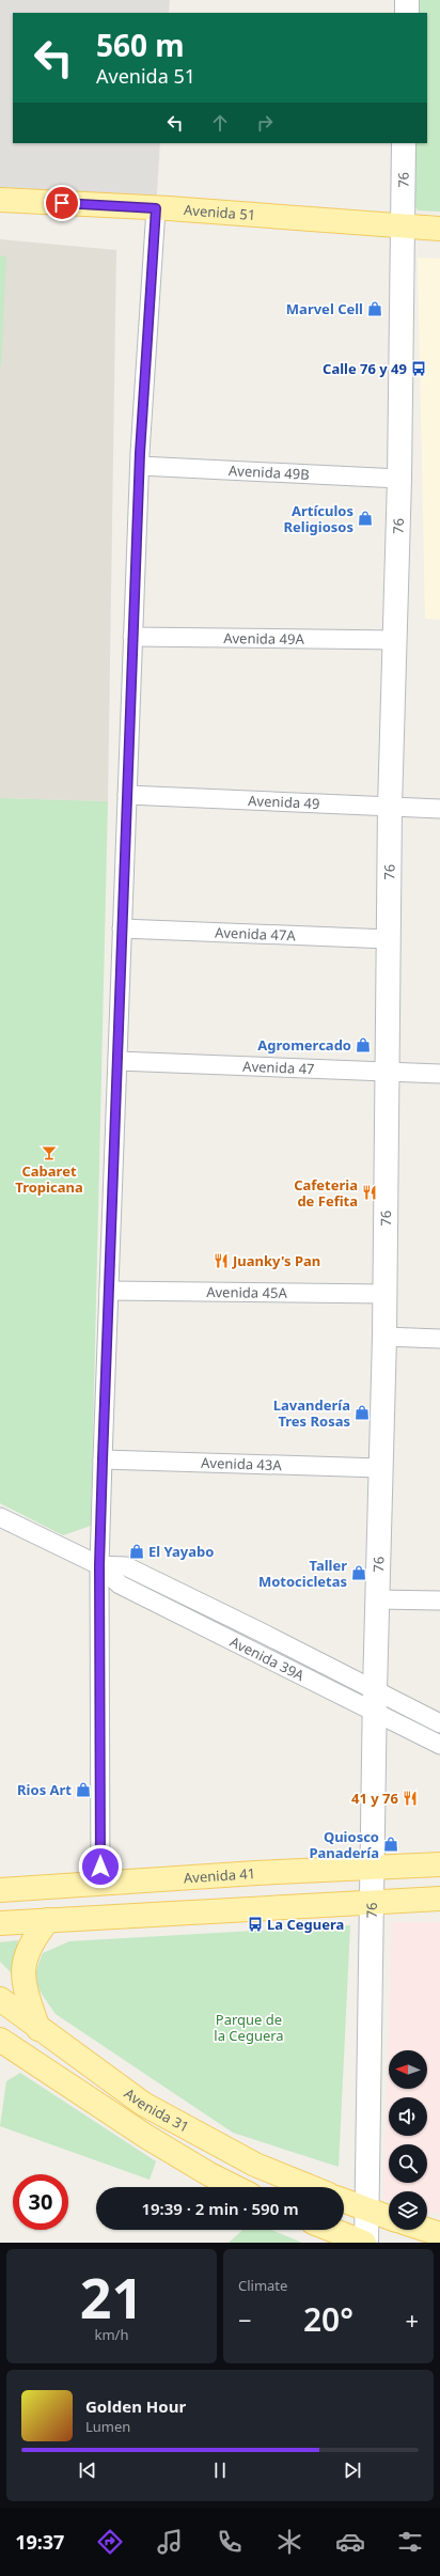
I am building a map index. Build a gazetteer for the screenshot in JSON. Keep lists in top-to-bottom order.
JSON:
{
  "streets": {
    "main road": ["Avenida 51", "Avenida 41", "Avenida 31"],
    "street": [
      "76",
      "Avenida 49B",
      "Avenida 49A",
      "Avenida 49",
      "Avenida 47A",
      "Avenida 47",
      "Avenida 45A",
      "Avenida 43A",
      "Avenida 39A"
    ]
  },
  "crossings": [
    ["76", "Avenida 51"],
    ["76", "Avenida 49B"],
    ["76", "Avenida 49A"],
    ["76", "Avenida 49"],
    ["76", "Avenida 47A"],
    ["76", "Avenida 47"],
    ["76", "Avenida 45A"],
    ["76", "Avenida 43A"],
    ["76", "Avenida 39A"],
    ["76", "Avenida 41"]
  ],
  "parks": ["Parque de la Ceguera"],
  "places": {
    "shop": [
      "Marvel Cell",
      "Artículos Religiosos",
      "Agromercado",
      "Lavandería Tres Rosas",
      "El Yayabo",
      "Taller Motocicletas",
      "Rios Art",
      "Quiosco Panadería"
    ],
    "bus stop": ["Calle 76 y 49", "La Ceguera"],
    "bar": ["Cabaret Tropicana"],
    "restaurant": ["Cafeteria de Fefita", "Juanky's Pan", "41 y 76"]
  },
  "north": "left",
  "page": {
    "turn": ["560 m", "Avenida 51"],
    "limit": "30",
    "trip": "19:39 · 2 min · 590 m",
    "tile": [
      ["21", "km/h"],
      "Climate"
    ],
    "heat": ["−", "20°", "+"],
    "song": ["Golden Hour", "Lumen"],
    "tabs": "19:37"
  }
}
